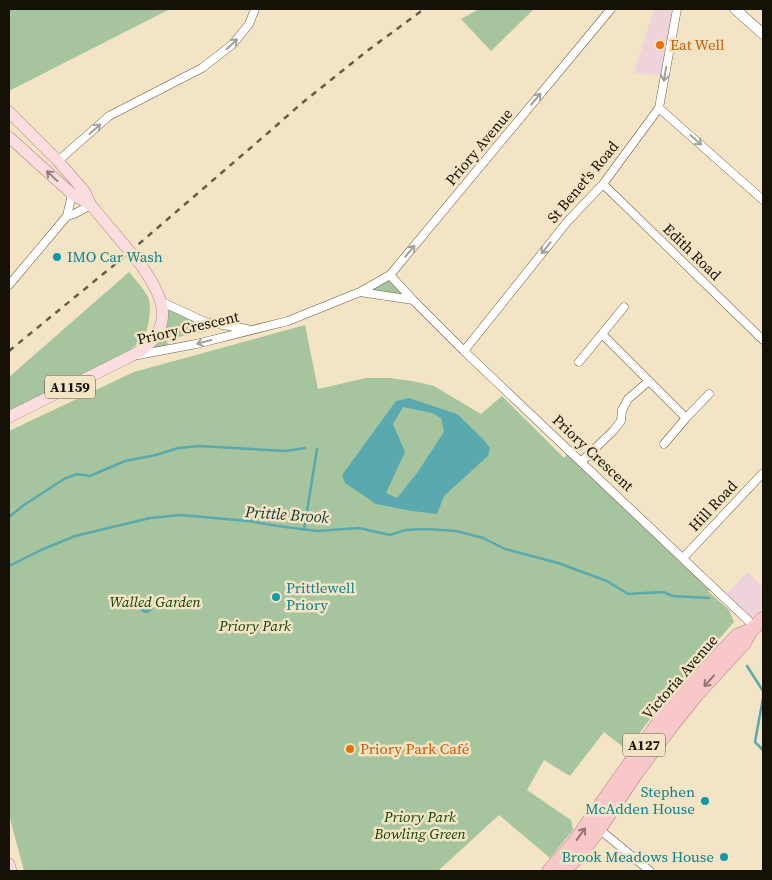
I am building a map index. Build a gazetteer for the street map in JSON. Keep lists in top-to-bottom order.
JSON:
{
  "streets": {
    "highway": ["Victoria Avenue", "A127"],
    "main road": ["Priory Crescent", "A1159"],
    "street": [
      "Priory Avenue",
      "St Benet's Road",
      "Edith Road",
      "Hill Road"
    ]
  },
  "crossings": [
    ["Priory Avenue", "Priory Crescent"],
    ["St Benet's Road", "Edith Road"],
    ["St Benet's Road", "Priory Crescent"],
    ["Priory Crescent", "Hill Road"],
    ["Priory Crescent", "Victoria Avenue"]
  ],
  "one_way": ["Priory Avenue", "St Benet's Road"],
  "water": ["Prittle Brook"],
  "parks": ["Walled Garden", "Priory Park", "Priory Park Bowling Green"],
  "places": [
    "Eat Well",
    "IMO Car Wash",
    "Prittlewell Priory",
    "Priory Park Café",
    "Stephen McAdden House",
    "Brook Meadows House"
  ]
}
